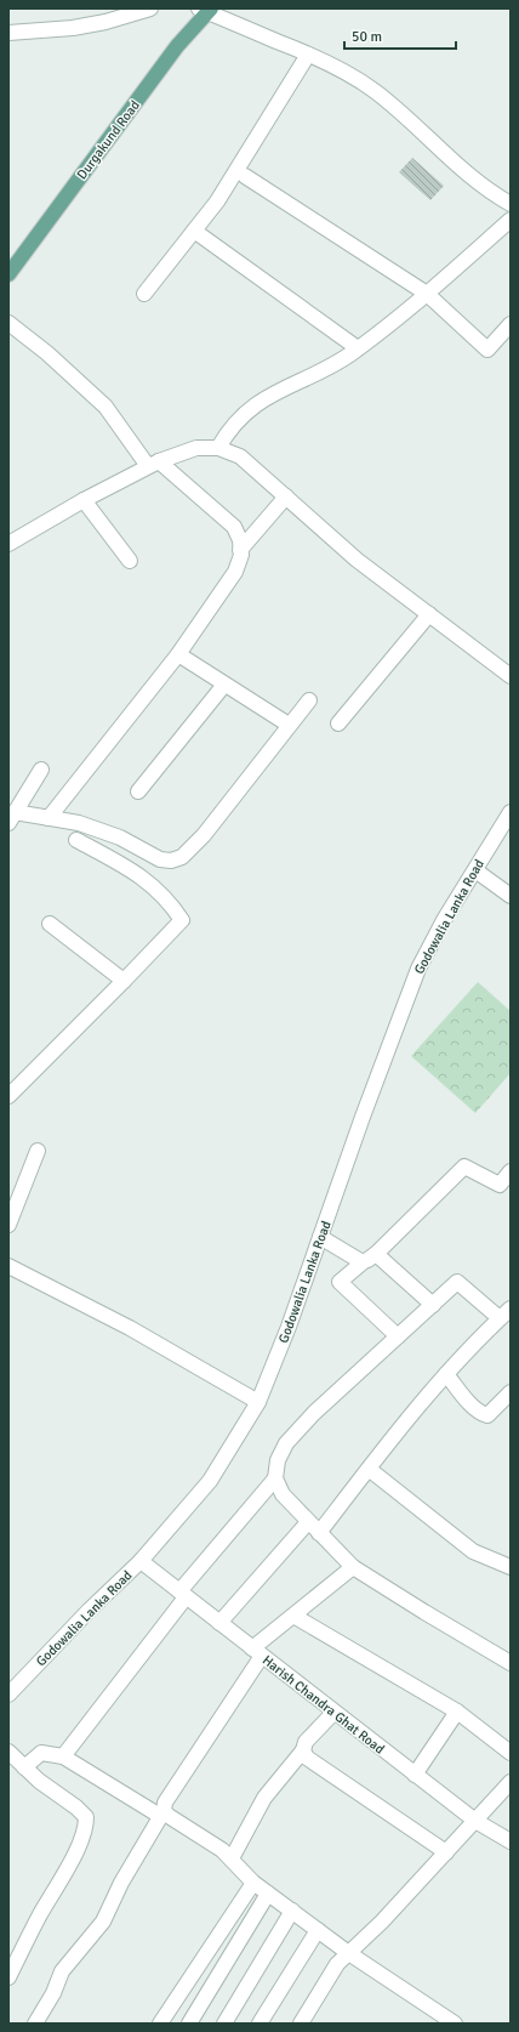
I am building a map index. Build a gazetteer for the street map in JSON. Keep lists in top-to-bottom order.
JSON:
{
  "streets": {
    "main road": ["Durgakund Road"],
    "street": ["Godowalia Lanka Road", "Harish Chandra Ghat Road"]
  },
  "crossings": [
    ["Godowalia Lanka Road", "Harish Chandra Ghat Road"]
  ],
  "scale_bar": "50 m"
}
